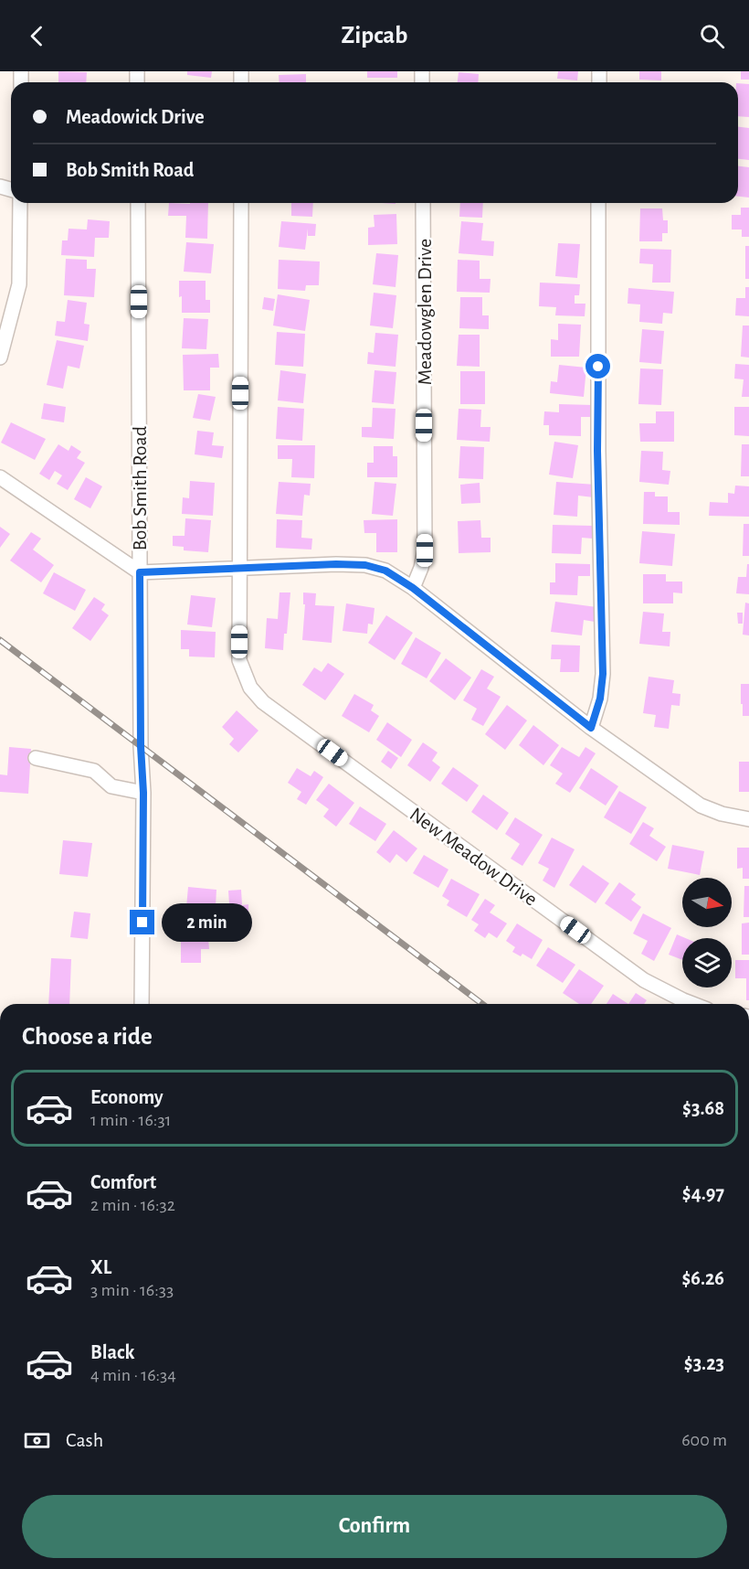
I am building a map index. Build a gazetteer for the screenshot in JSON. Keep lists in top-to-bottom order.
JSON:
{
  "streets": {
    "street": ["Meadowglen Drive", "Bob Smith Road", "New Meadow Drive"]
  },
  "north": "right",
  "page": {
    "header": "Zipcab",
    "banner": ["Meadowick Drive", "Bob Smith Road"],
    "bubble": "2 min",
    "heading": "Choose a ride",
    "list": [
      {
        "name": "Economy",
        "note": "1 min · 16:31",
        "value": "$3.68"
      },
      {
        "name": "Comfort",
        "note": "2 min · 16:32",
        "value": "$4.97"
      },
      {
        "name": "XL",
        "note": "3 min · 16:33",
        "value": "$6.26"
      },
      {
        "name": "Black",
        "note": "4 min · 16:34",
        "value": "$3.23"
      }
    ],
    "pay": ["Cash", "600 m"],
    "buttons": "Confirm"
  }
}
